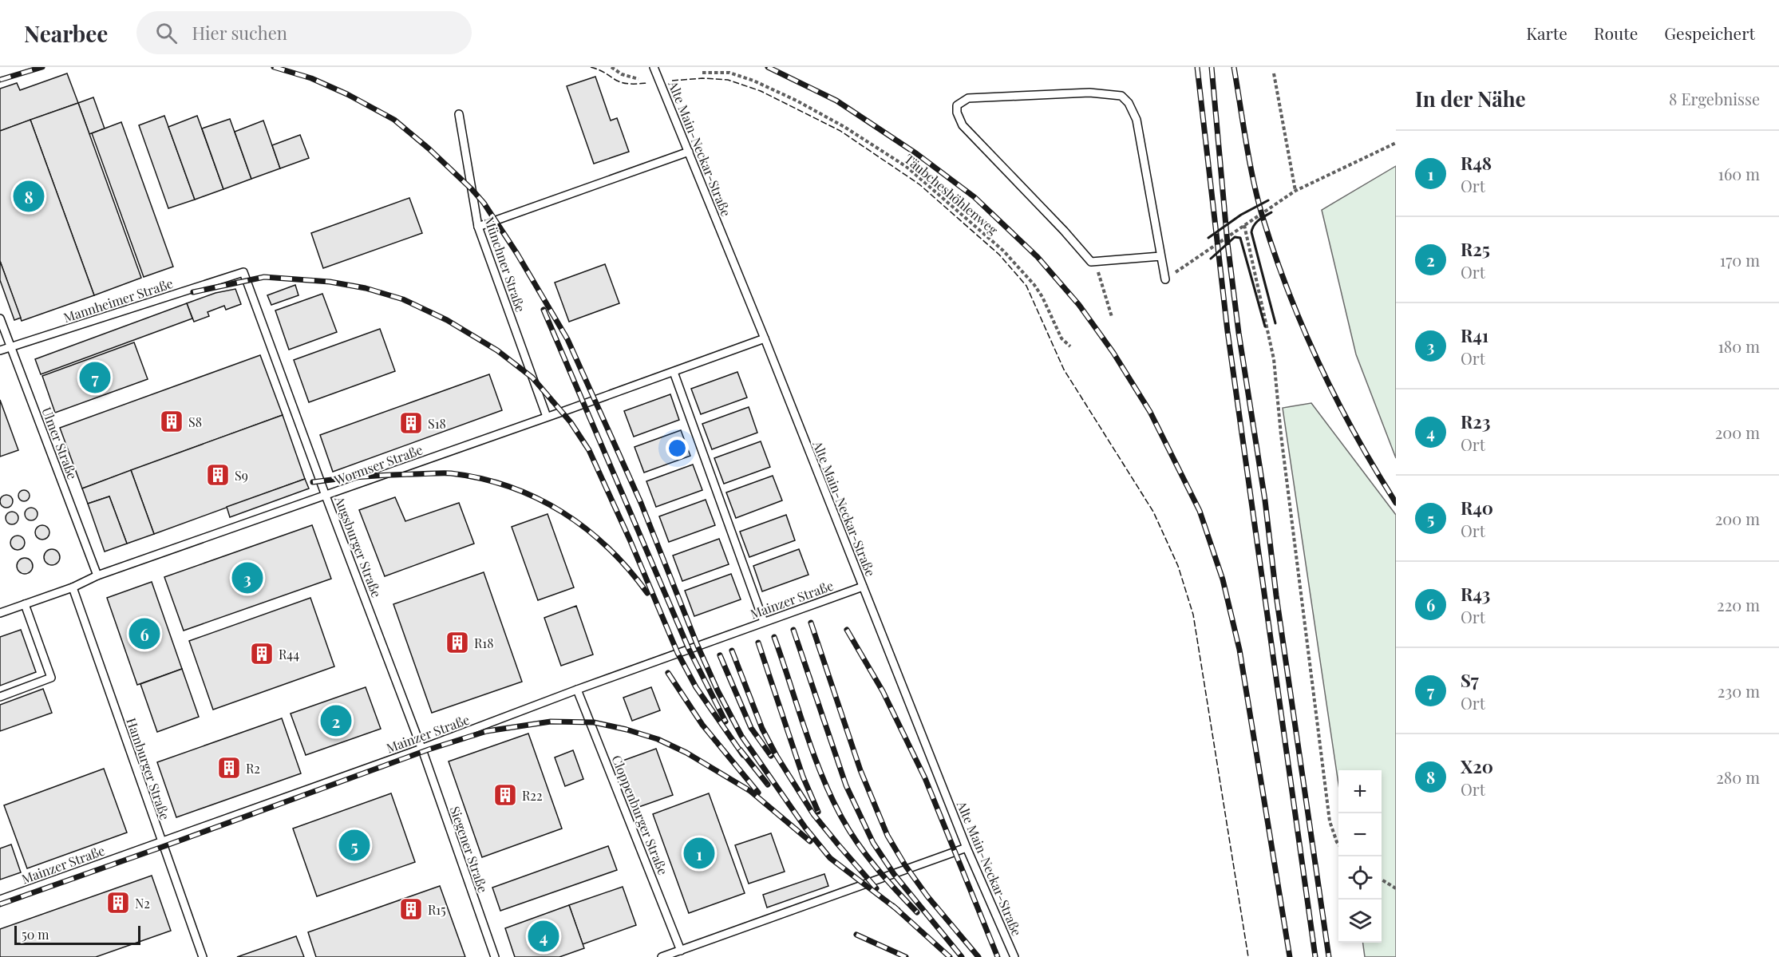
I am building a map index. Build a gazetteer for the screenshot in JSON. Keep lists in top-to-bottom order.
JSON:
{
  "streets": {
    "lane": [
      "Alte Main-Neckar-Straße",
      "Münchner Straße",
      "Mannheimer Straße",
      "Ulmer Straße",
      "Wormser Straße",
      "Augsburger Straße",
      "Mainzer Straße",
      "Hamburger Straße",
      "Cloppenburger Straße",
      "Siegener Straße"
    ],
    "path": ["Täubcheshöhlenweg"]
  },
  "crossings": [
    ["Alte Main-Neckar-Straße", "Wormser Straße"],
    ["Alte Main-Neckar-Straße", "Mainzer Straße"],
    ["Münchner Straße", "Wormser Straße"],
    ["Mannheimer Straße", "Ulmer Straße"],
    ["Mannheimer Straße", "Augsburger Straße"],
    ["Ulmer Straße", "Wormser Straße"],
    ["Wormser Straße", "Augsburger Straße"],
    ["Wormser Straße", "Hamburger Straße"],
    ["Augsburger Straße", "Mainzer Straße"],
    ["Augsburger Straße", "Siegener Straße"],
    ["Mainzer Straße", "Hamburger Straße"],
    ["Mainzer Straße", "Cloppenburger Straße"],
    ["Mainzer Straße", "Siegener Straße"]
  ],
  "places": {
    "building": [
      "S8",
      "S18",
      "S9",
      "R18",
      "R44",
      "R2",
      "R22",
      "N2",
      "R15"
    ]
  },
  "scale_bar": "50 m",
  "page": {
    "header": "Nearbee",
    "search": "Hier suchen",
    "nav": ["Karte", "Route", "Gespeichert"],
    "heading": ["In der Nähe", "8 Ergebnisse"],
    "list": [
      {
        "mark": "1",
        "name": "R48",
        "note": "Ort",
        "value": "160 m"
      },
      {
        "mark": "2",
        "name": "R25",
        "note": "Ort",
        "value": "170 m"
      },
      {
        "mark": "3",
        "name": "R41",
        "note": "Ort",
        "value": "180 m"
      },
      {
        "mark": "4",
        "name": "R23",
        "note": "Ort",
        "value": "200 m"
      },
      {
        "mark": "5",
        "name": "R40",
        "note": "Ort",
        "value": "200 m"
      },
      {
        "mark": "6",
        "name": "R43",
        "note": "Ort",
        "value": "220 m"
      },
      {
        "mark": "7",
        "name": "S7",
        "note": "Ort",
        "value": "230 m"
      },
      {
        "mark": "8",
        "name": "X20",
        "note": "Ort",
        "value": "280 m"
      }
    ],
    "pins": [
      "8",
      "7",
      "3",
      "6",
      "2",
      "5",
      "1",
      "4"
    ],
    "map_buttons": ["+", "−"],
    "scale": "50 m"
  }
}
